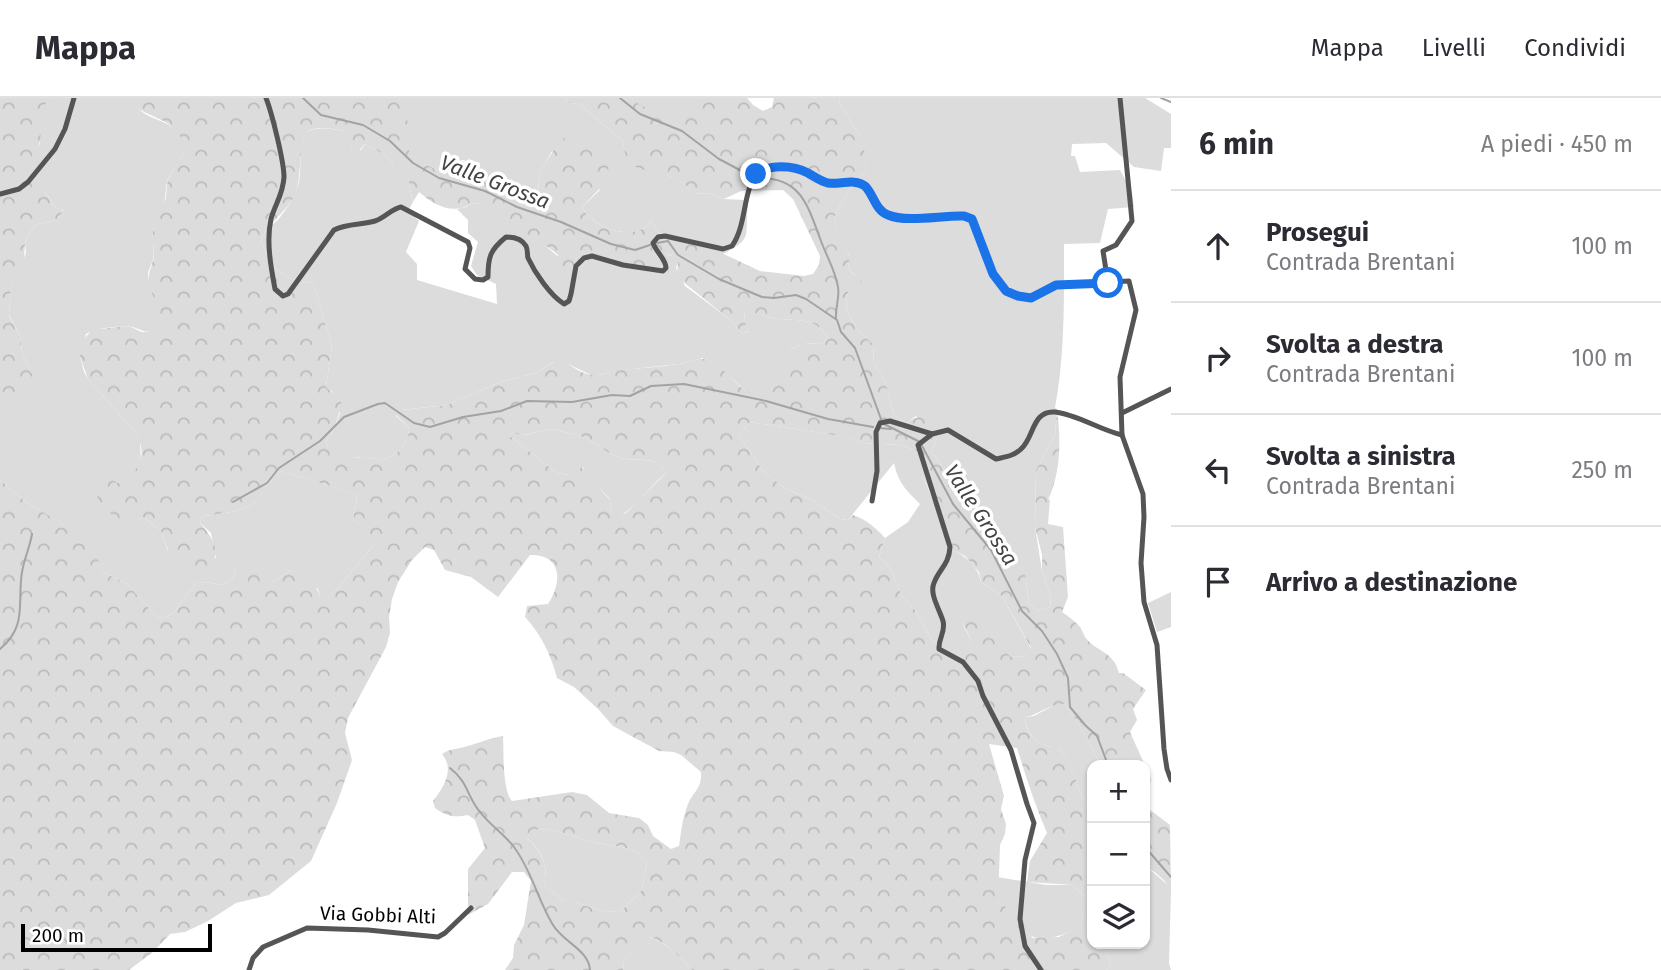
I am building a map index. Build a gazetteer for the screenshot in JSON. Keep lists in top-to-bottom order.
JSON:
{
  "streets": {
    "street": ["Via Gobbi Alti"]
  },
  "water": ["Valle Grossa"],
  "scale_bar": "200 m",
  "page": {
    "header": "Mappa",
    "nav": ["Mappa", "Livelli", "Condividi"],
    "heading": ["6 min", "A piedi · 450 m"],
    "list": [
      ["Prosegui", "Contrada Brentani", "100 m"],
      ["Svolta a destra", "Contrada Brentani", "100 m"],
      ["Svolta a sinistra", "Contrada Brentani", "250 m"],
      "Arrivo a destinazione"
    ],
    "map_buttons": ["+", "−"],
    "scale": "200 m"
  }
}
